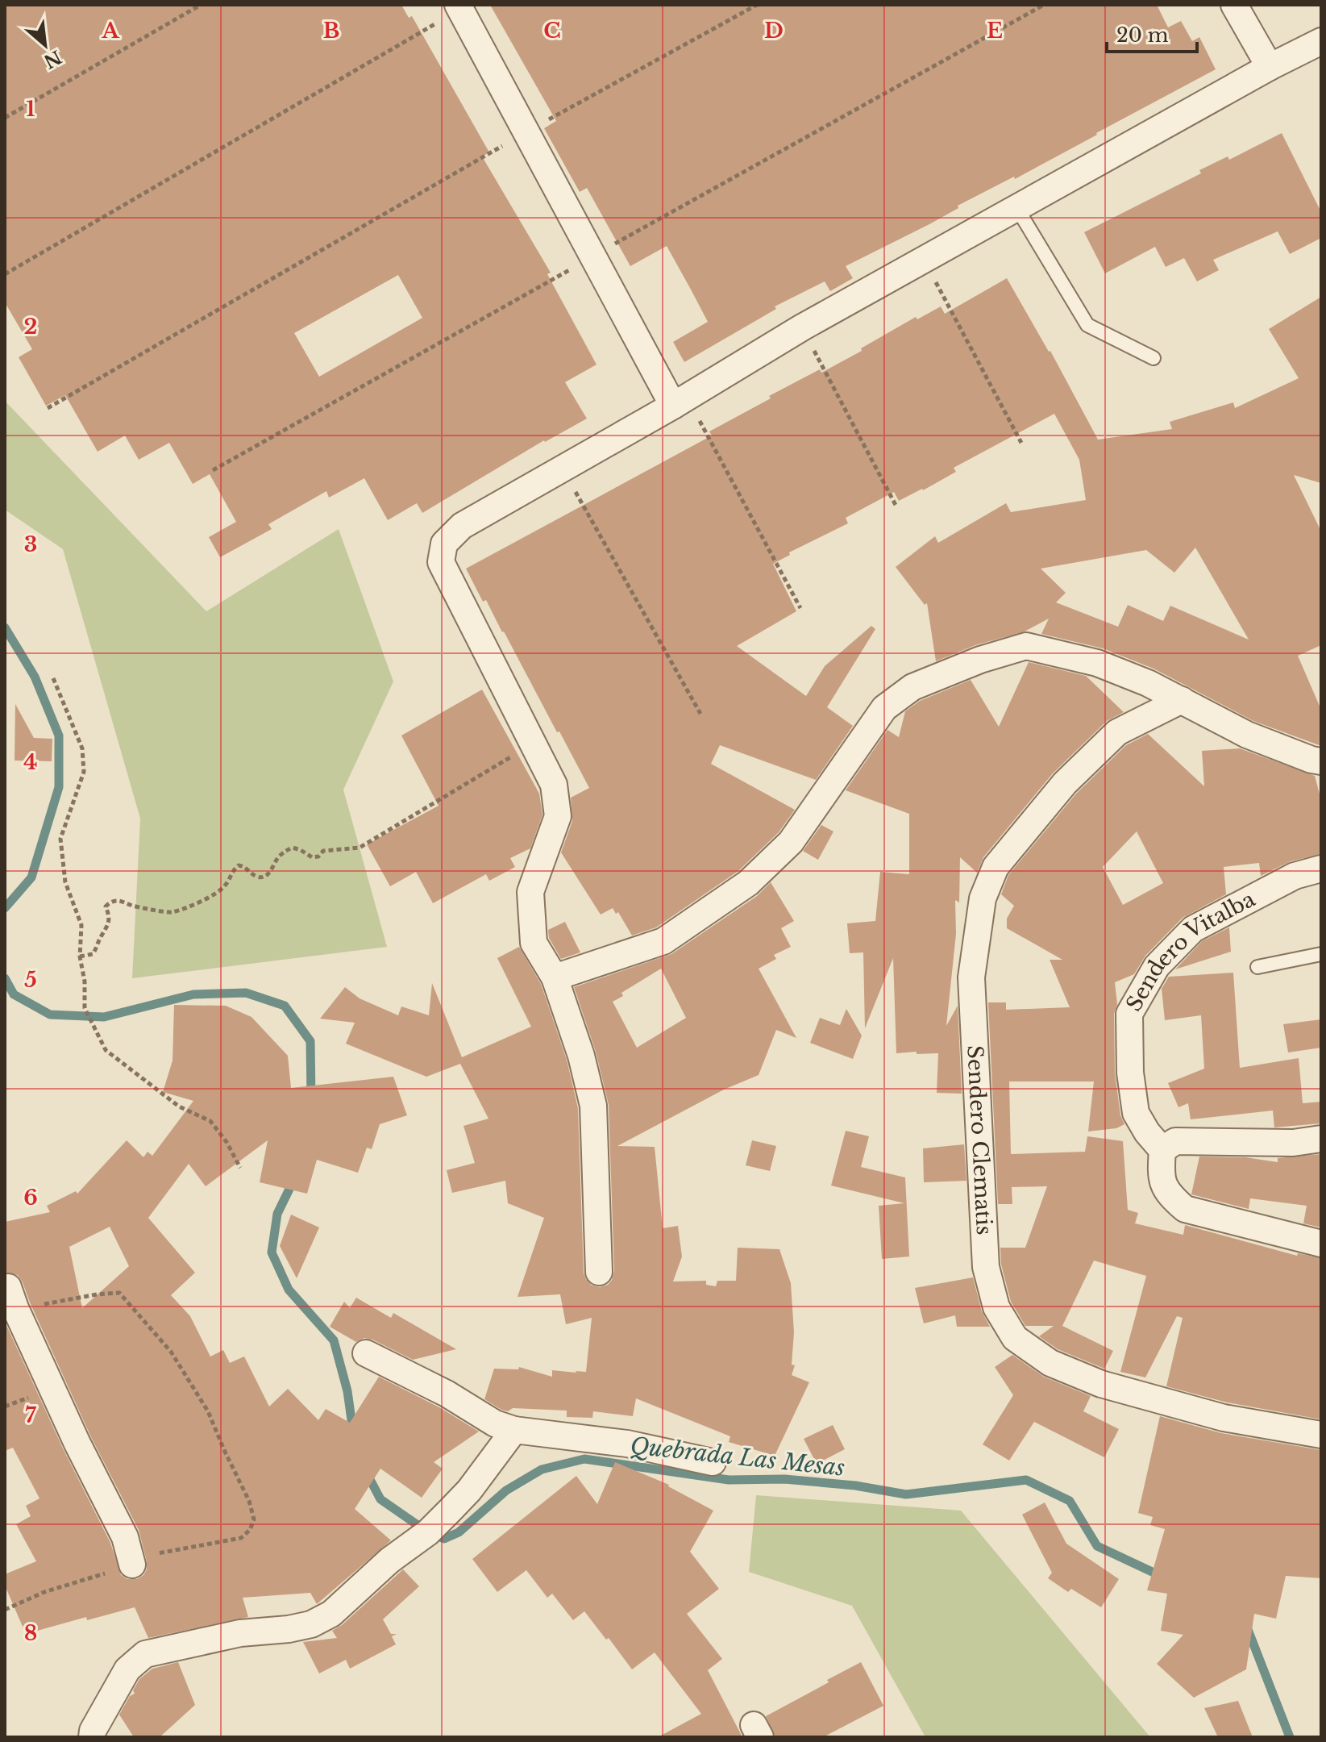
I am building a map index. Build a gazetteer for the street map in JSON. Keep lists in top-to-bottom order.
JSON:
{
  "streets": {
    "street": ["Sendero Vitalba", "Sendero Clematis"]
  },
  "water": ["Quebrada Las Mesas"],
  "scale_bar": "20 m",
  "north": "bottom right",
  "grid": {
    "columns": [
      "A",
      "B",
      "C",
      "D",
      "E"
    ],
    "rows": [
      "1",
      "2",
      "3",
      "4",
      "5",
      "6",
      "7",
      "8"
    ]
  }
}
